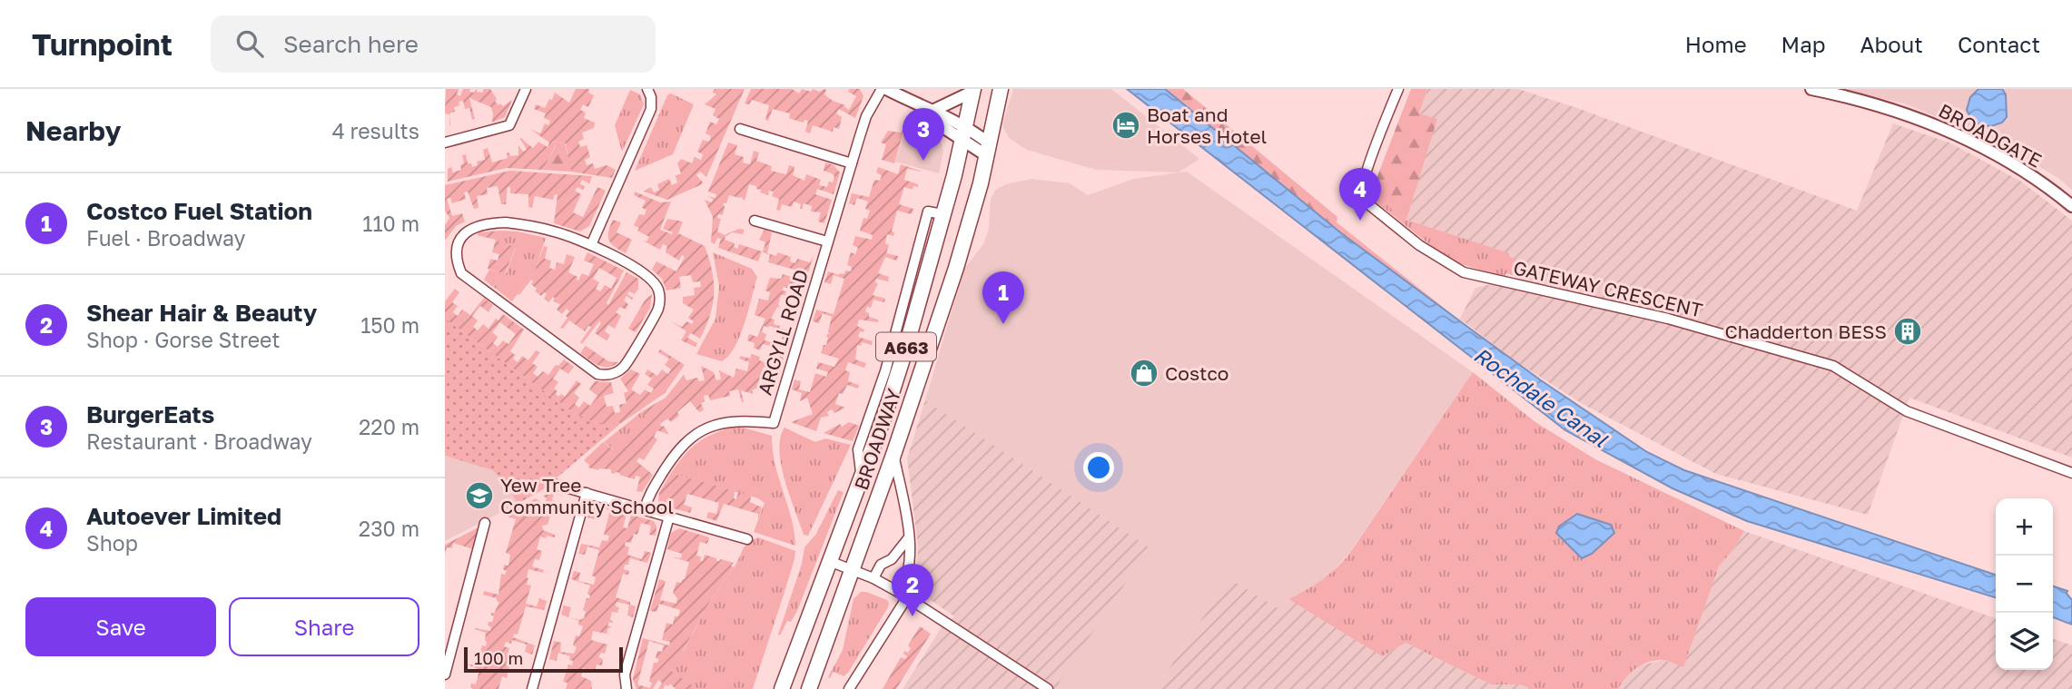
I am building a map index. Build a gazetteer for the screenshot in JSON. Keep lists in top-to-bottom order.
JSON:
{
  "streets": {
    "highway": ["A663", "BROADWAY"],
    "street": ["BROADGATE", "GATEWAY CRESCENT", "ARGYLL ROAD"]
  },
  "water": ["Rochdale Canal"],
  "places": {
    "hotel": ["Boat and Horses Hotel"],
    "building": ["Chadderton BESS"],
    "shop": ["Costco"],
    "school or university": ["Yew Tree Community School"]
  },
  "scale_bar": "100 m",
  "page": {
    "header": "Turnpoint",
    "search": "Search here",
    "nav": [
      "Home",
      "Map",
      "About",
      "Contact"
    ],
    "heading": ["Nearby", "4 results"],
    "pins": [
      "3",
      "4",
      "1",
      "2"
    ],
    "list": [
      {
        "mark": "1",
        "name": "Costco Fuel Station",
        "note": "Fuel · Broadway",
        "value": "110 m"
      },
      {
        "mark": "2",
        "name": "Shear Hair & Beauty",
        "note": "Shop · Gorse Street",
        "value": "150 m"
      },
      {
        "mark": "3",
        "name": "BurgerEats",
        "note": "Restaurant · Broadway",
        "value": "220 m"
      },
      {
        "mark": "4",
        "name": "Autoever Limited",
        "note": "Shop",
        "value": "230 m"
      }
    ],
    "map_buttons": ["+", "−"],
    "buttons": ["Save", "Share"],
    "scale": "100 m"
  }
}
